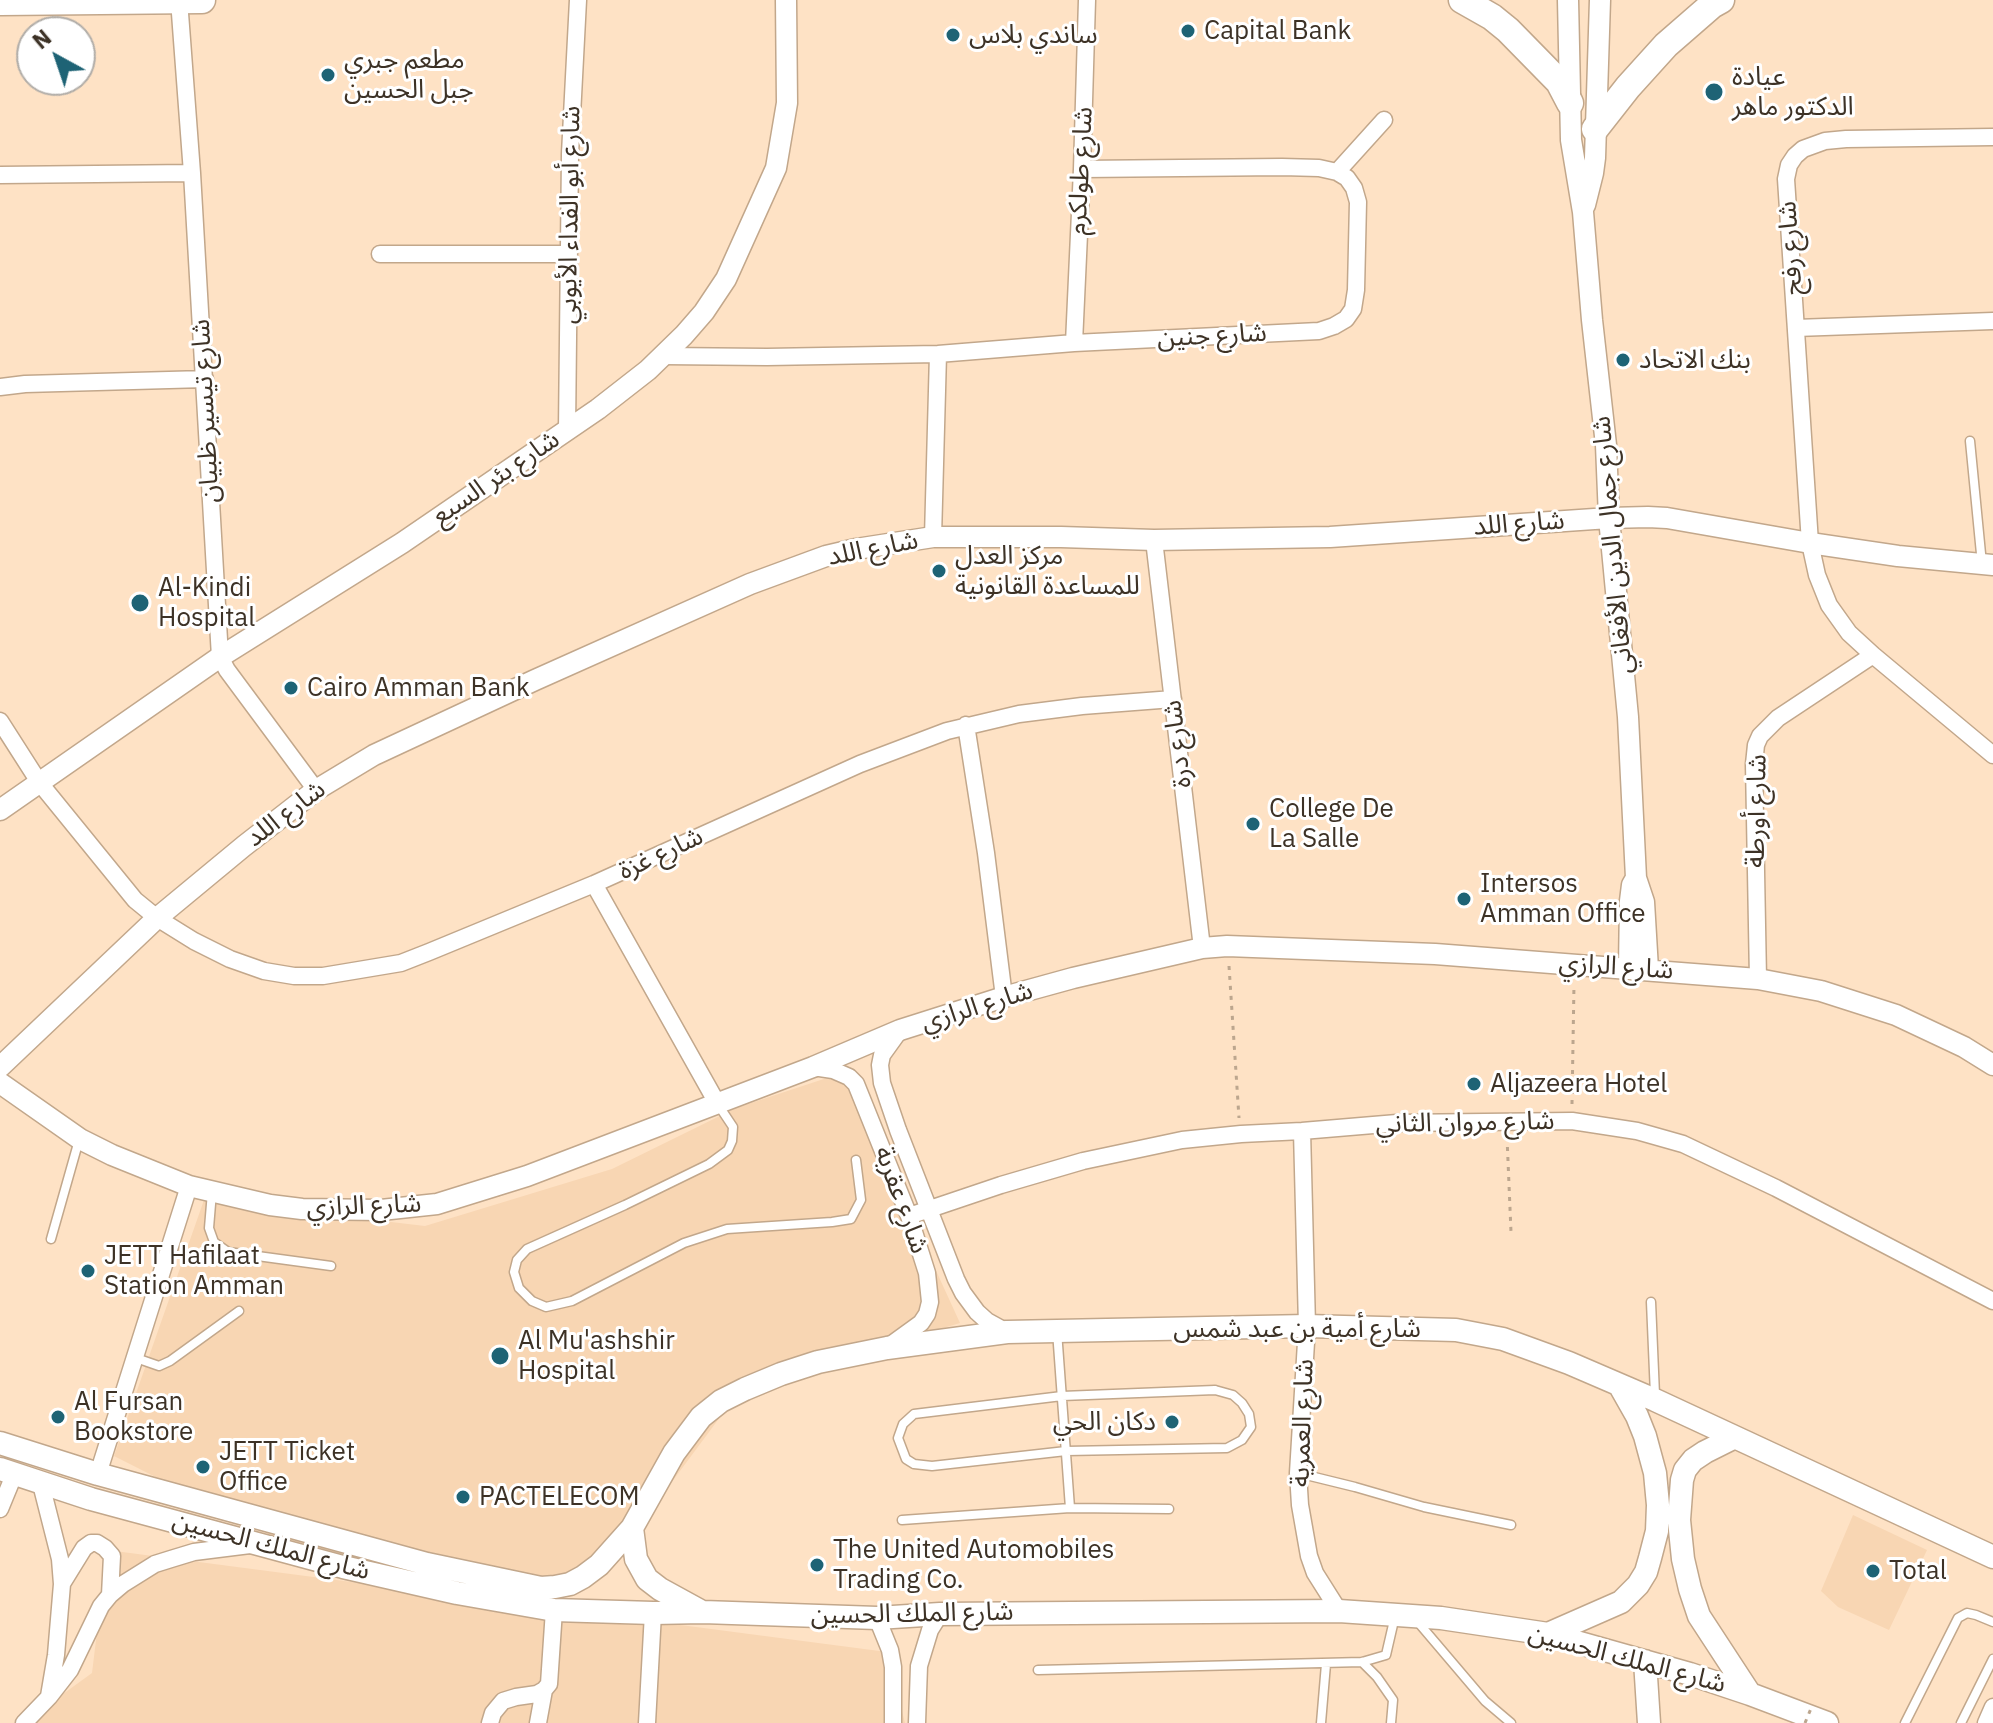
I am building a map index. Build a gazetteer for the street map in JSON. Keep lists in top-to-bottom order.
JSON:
{
  "streets": {
    "main road": ["شارع أمية بن عبد شمس", "شارع الملك الحسين"],
    "street": [
      "شارع طولكرم",
      "شارع أبو الفداء الأيوبي",
      "شارع رفح",
      "شارع جنين",
      "شارع تيسير ظبيان",
      "شارع بئر السبع",
      "شارع اللد",
      "شارع جمال الدين الأفغاني",
      "شارع درة",
      "شارع أورطة",
      "شارع غزة",
      "شارع الرازي",
      "شارع مروان الثاني",
      "شارع عقربة",
      "شارع العمرية"
    ]
  },
  "crossings": [
    ["شارع طولكرم", "شارع جنين"],
    ["شارع أبو الفداء الأيوبي", "شارع بئر السبع"],
    ["شارع رفح", "شارع اللد"],
    ["شارع رفح", "شارع أورطة"],
    ["شارع جنين", "شارع بئر السبع"],
    ["شارع تيسير ظبيان", "شارع بئر السبع"],
    ["شارع بئر السبع", "شارع غزة"],
    ["شارع اللد", "شارع جمال الدين الأفغاني"],
    ["شارع اللد", "شارع درة"],
    ["شارع اللد", "شارع غزة"],
    ["شارع جمال الدين الأفغاني", "شارع الرازي"],
    ["شارع درة", "شارع غزة"],
    ["شارع درة", "شارع الرازي"],
    ["شارع أورطة", "شارع الرازي"],
    ["شارع الرازي", "شارع عقربة"],
    ["شارع مروان الثاني", "شارع عقربة"],
    ["شارع مروان الثاني", "شارع العمرية"],
    ["شارع عقربة", "شارع أمية بن عبد شمس"],
    ["شارع أمية بن عبد شمس", "شارع العمرية"],
    ["شارع أمية بن عبد شمس", "شارع الملك الحسين"],
    ["شارع العمرية", "شارع الملك الحسين"]
  ],
  "places": [
    "Capital Bank",
    "ساندي بلاس",
    "مطعم جبري جبل الحسين",
    "عيادة الدكتور ماهر",
    "بنك الاتحاد",
    "مركز العدل للمساعدة القانونية",
    "Al-Kindi Hospital",
    "Cairo Amman Bank",
    "College De La Salle",
    "Intersos Amman Office",
    "Aljazeera Hotel",
    "JETT Hafilaat Station Amman",
    "Al Mu'ashshir Hospital",
    "Al Fursan Bookstore",
    "دكان الحي",
    "JETT Ticket Office",
    "PACTELECOM",
    "The United Automobiles Trading Co.",
    "Total"
  ],
  "north": "top left"
}
